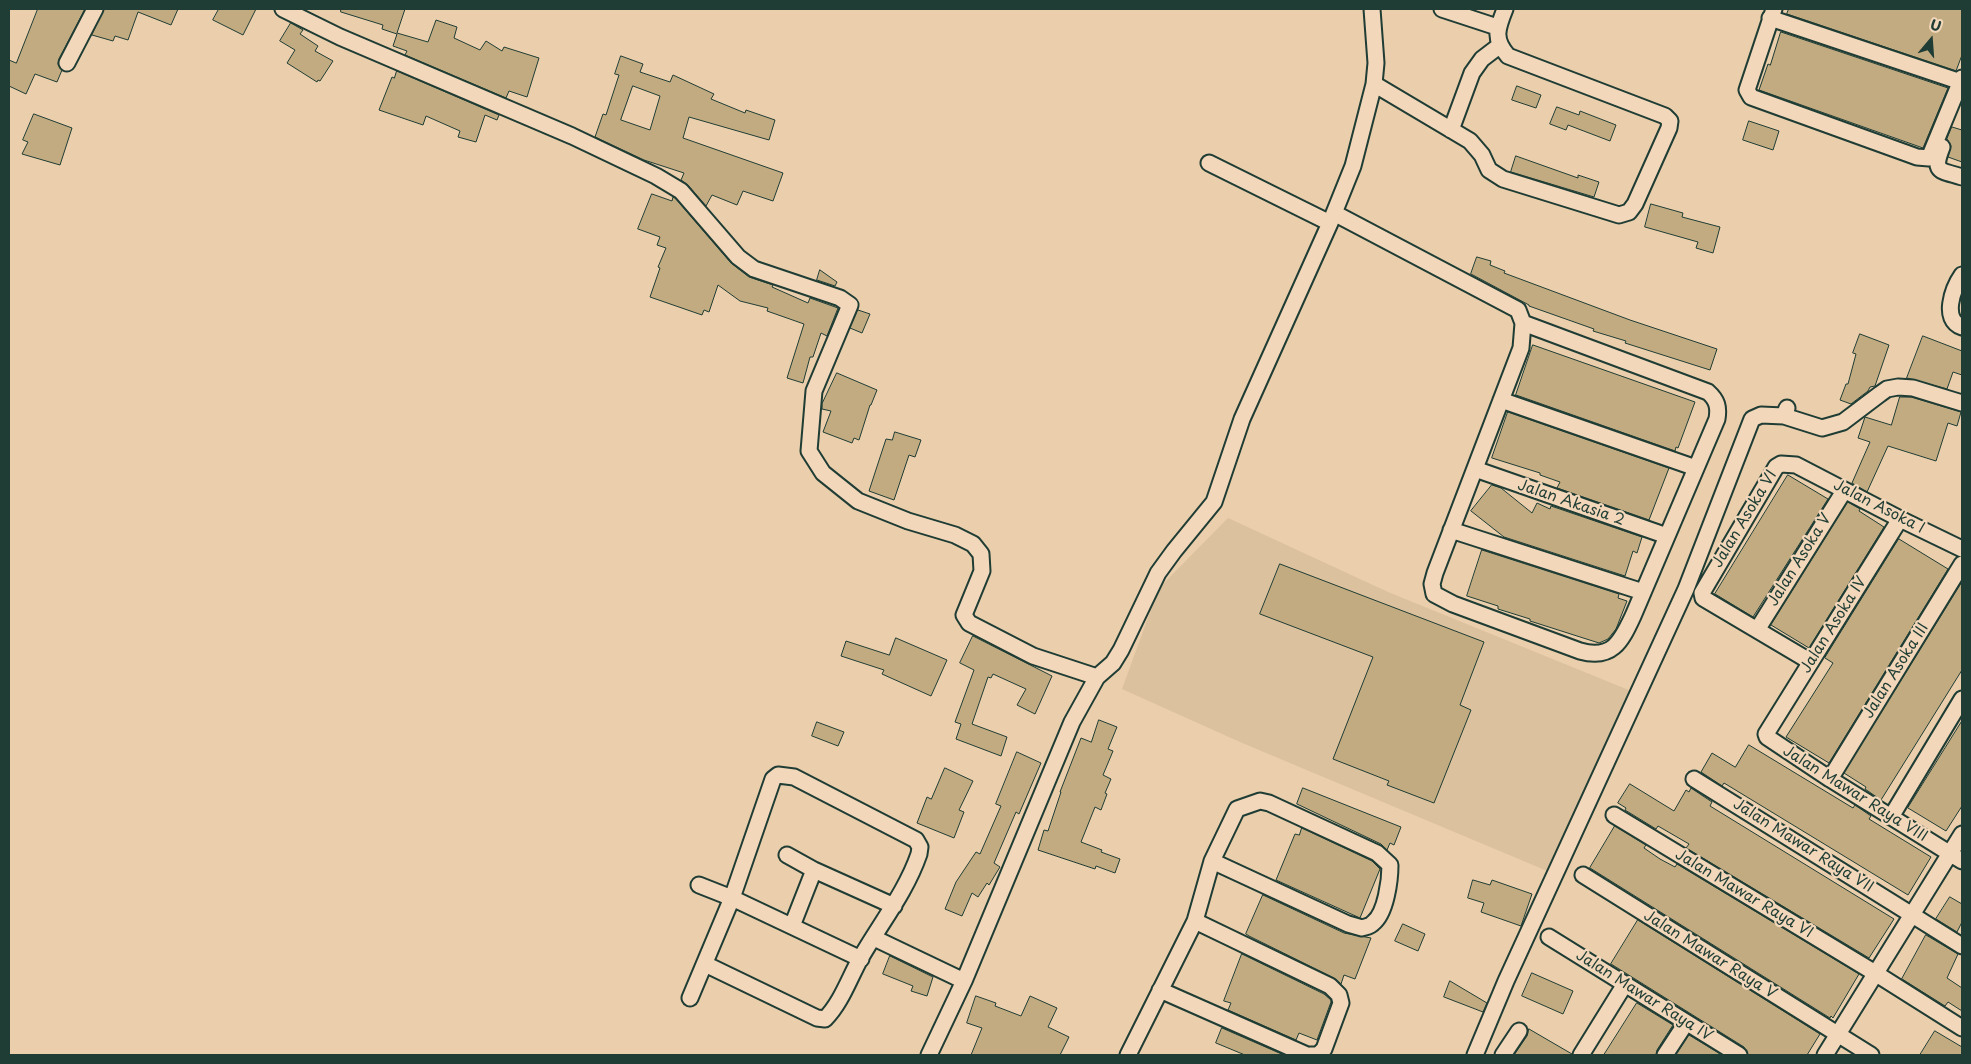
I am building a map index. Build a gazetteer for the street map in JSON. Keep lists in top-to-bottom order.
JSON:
{
  "streets": {
    "street": [
      "Jalan Akasia 2",
      "Jalan Asoka I",
      "Jalan Asoka VI",
      "Jalan Asoka V",
      "Jalan Asoka IV",
      "Jalan Asoka III",
      "Jalan Mawar Raya VIII",
      "Jalan Mawar Raya VII",
      "Jalan Mawar Raya VI",
      "Jalan Mawar Raya V",
      "Jalan Mawar Raya IV"
    ]
  },
  "crossings": [
    ["Jalan Asoka I", "Jalan Asoka VI"],
    ["Jalan Asoka I", "Jalan Asoka V"],
    ["Jalan Asoka I", "Jalan Asoka IV"],
    ["Jalan Asoka VI", "Jalan Asoka V"],
    ["Jalan Asoka IV", "Jalan Mawar Raya VIII"],
    ["Jalan Asoka III", "Jalan Mawar Raya VIII"]
  ],
  "north": "top"
}
